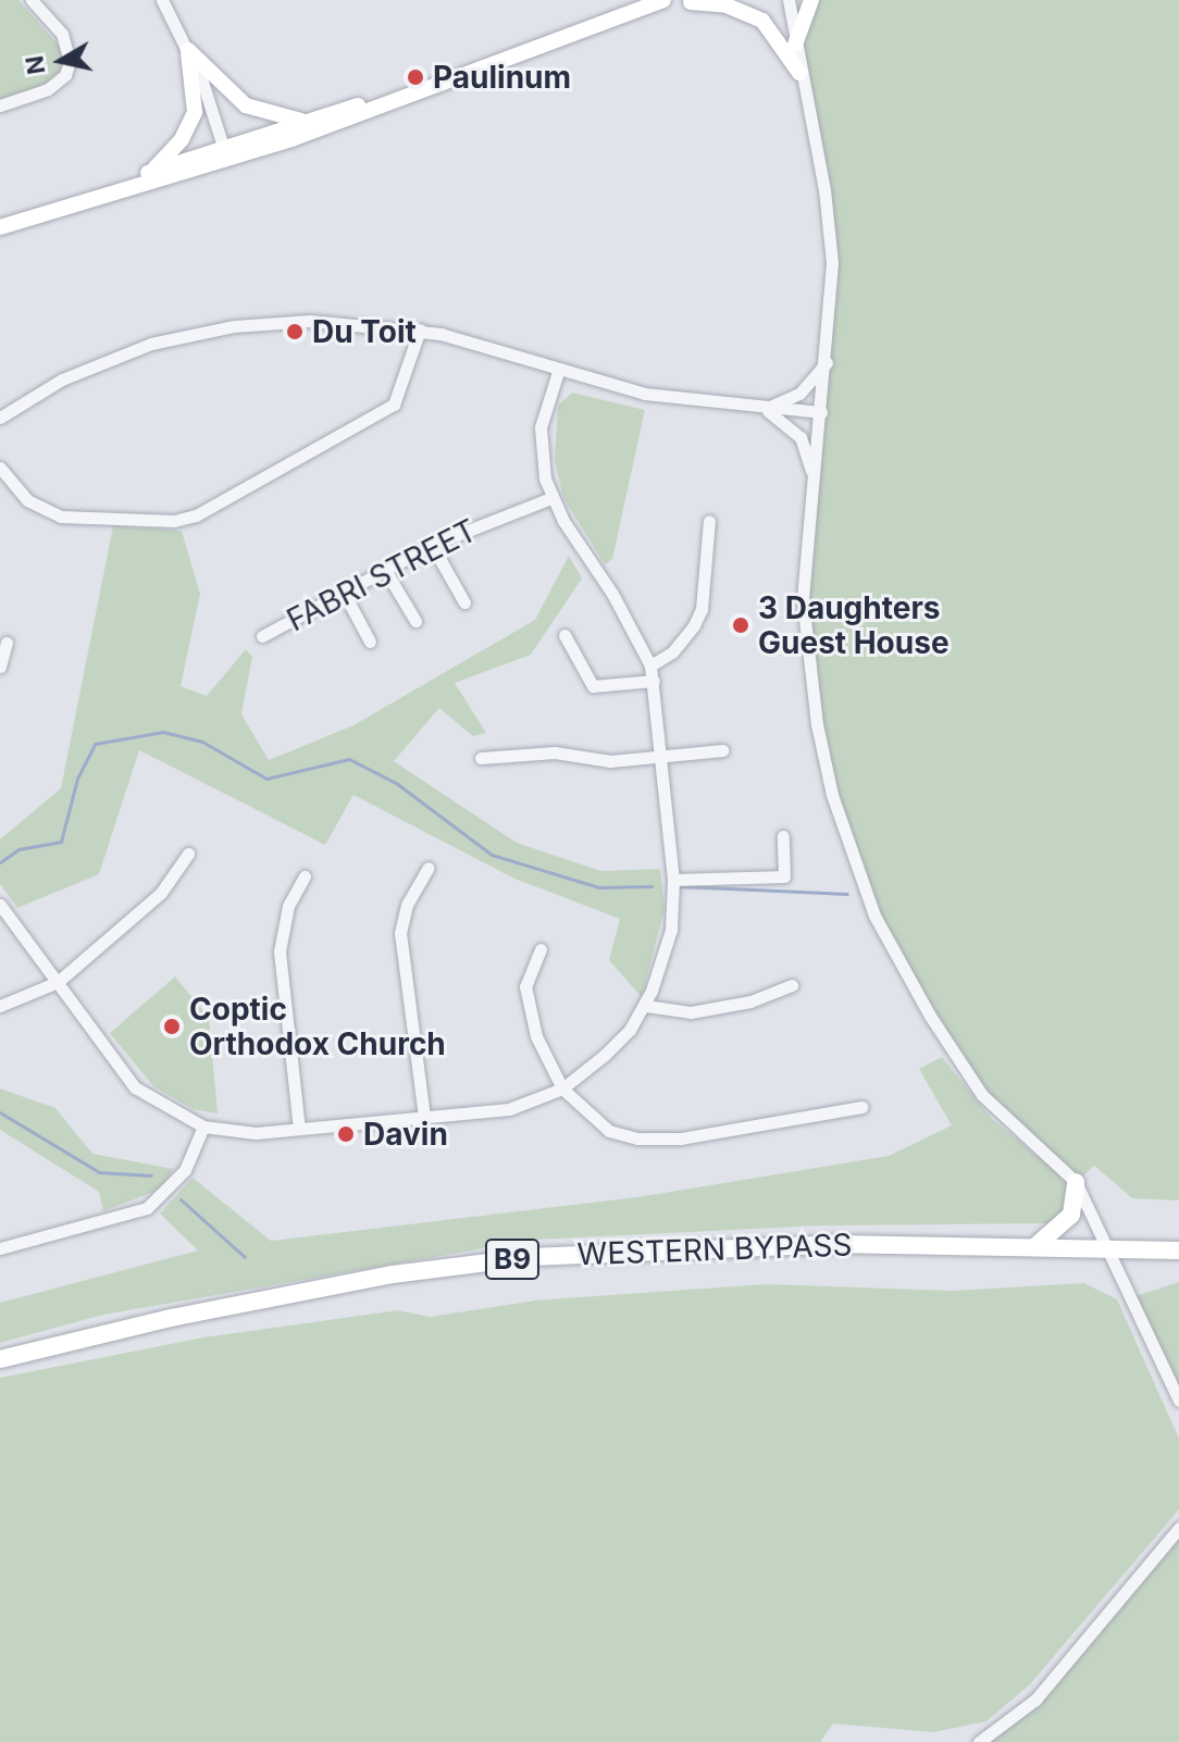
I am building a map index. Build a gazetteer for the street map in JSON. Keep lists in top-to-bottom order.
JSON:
{
  "streets": {
    "highway": ["WESTERN BYPASS", "B9"],
    "street": ["FABRI STREET"]
  },
  "places": [
    "Paulinum",
    "Du Toit",
    "3 Daughters Guest House",
    "Coptic Orthodox Church",
    "Davin"
  ],
  "north": "left"
}
